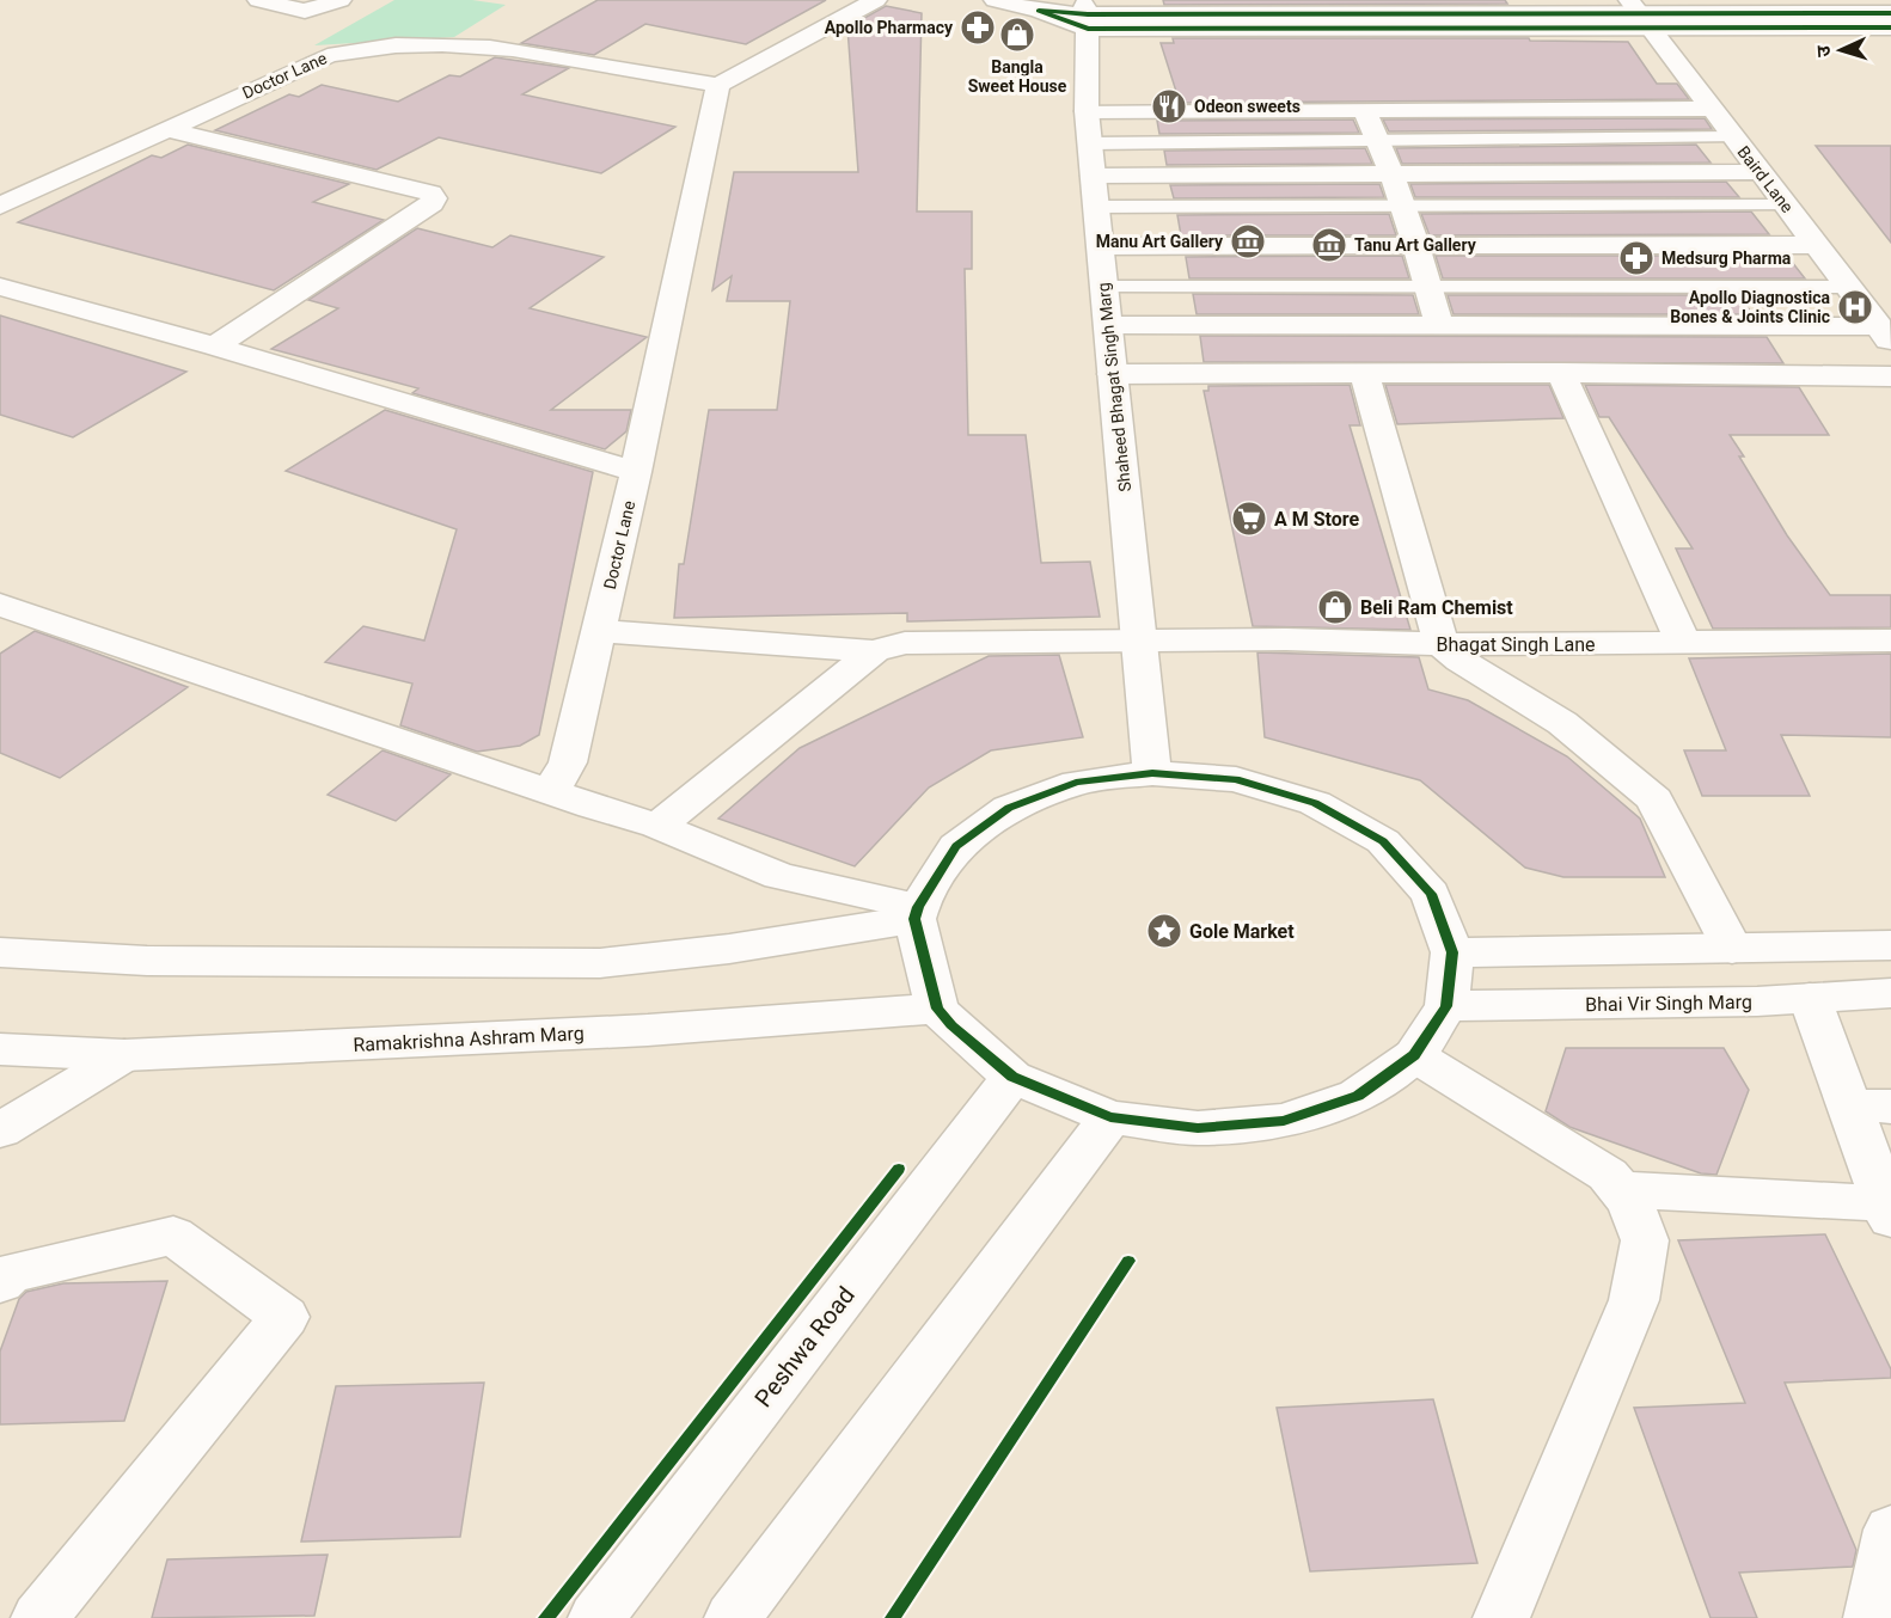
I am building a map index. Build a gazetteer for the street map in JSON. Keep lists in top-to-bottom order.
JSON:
{
  "streets": {
    "street": [
      "Doctor Lane",
      "Baird Lane",
      "Shaheed Bhagat Singh Marg",
      "Bhagat Singh Lane",
      "Bhai Vir Singh Marg",
      "Ramakrishna Ashram Marg",
      "Peshwa Road"
    ]
  },
  "crossings": [
    ["Shaheed Bhagat Singh Marg", "Bhagat Singh Lane"]
  ],
  "places": {
    "pharmacy": ["Apollo Pharmacy", "Medsurg Pharma"],
    "shop": ["Bangla Sweet House", "Beli Ram Chemist"],
    "restaurant": ["Odeon sweets"],
    "museum": ["Manu Art Gallery", "Tanu Art Gallery"],
    "hospital": ["Apollo Diagnostica Bones & Joints Clinic"],
    "supermarket": ["A M Store"],
    "place": ["Gole Market"]
  },
  "north": "left"
}
